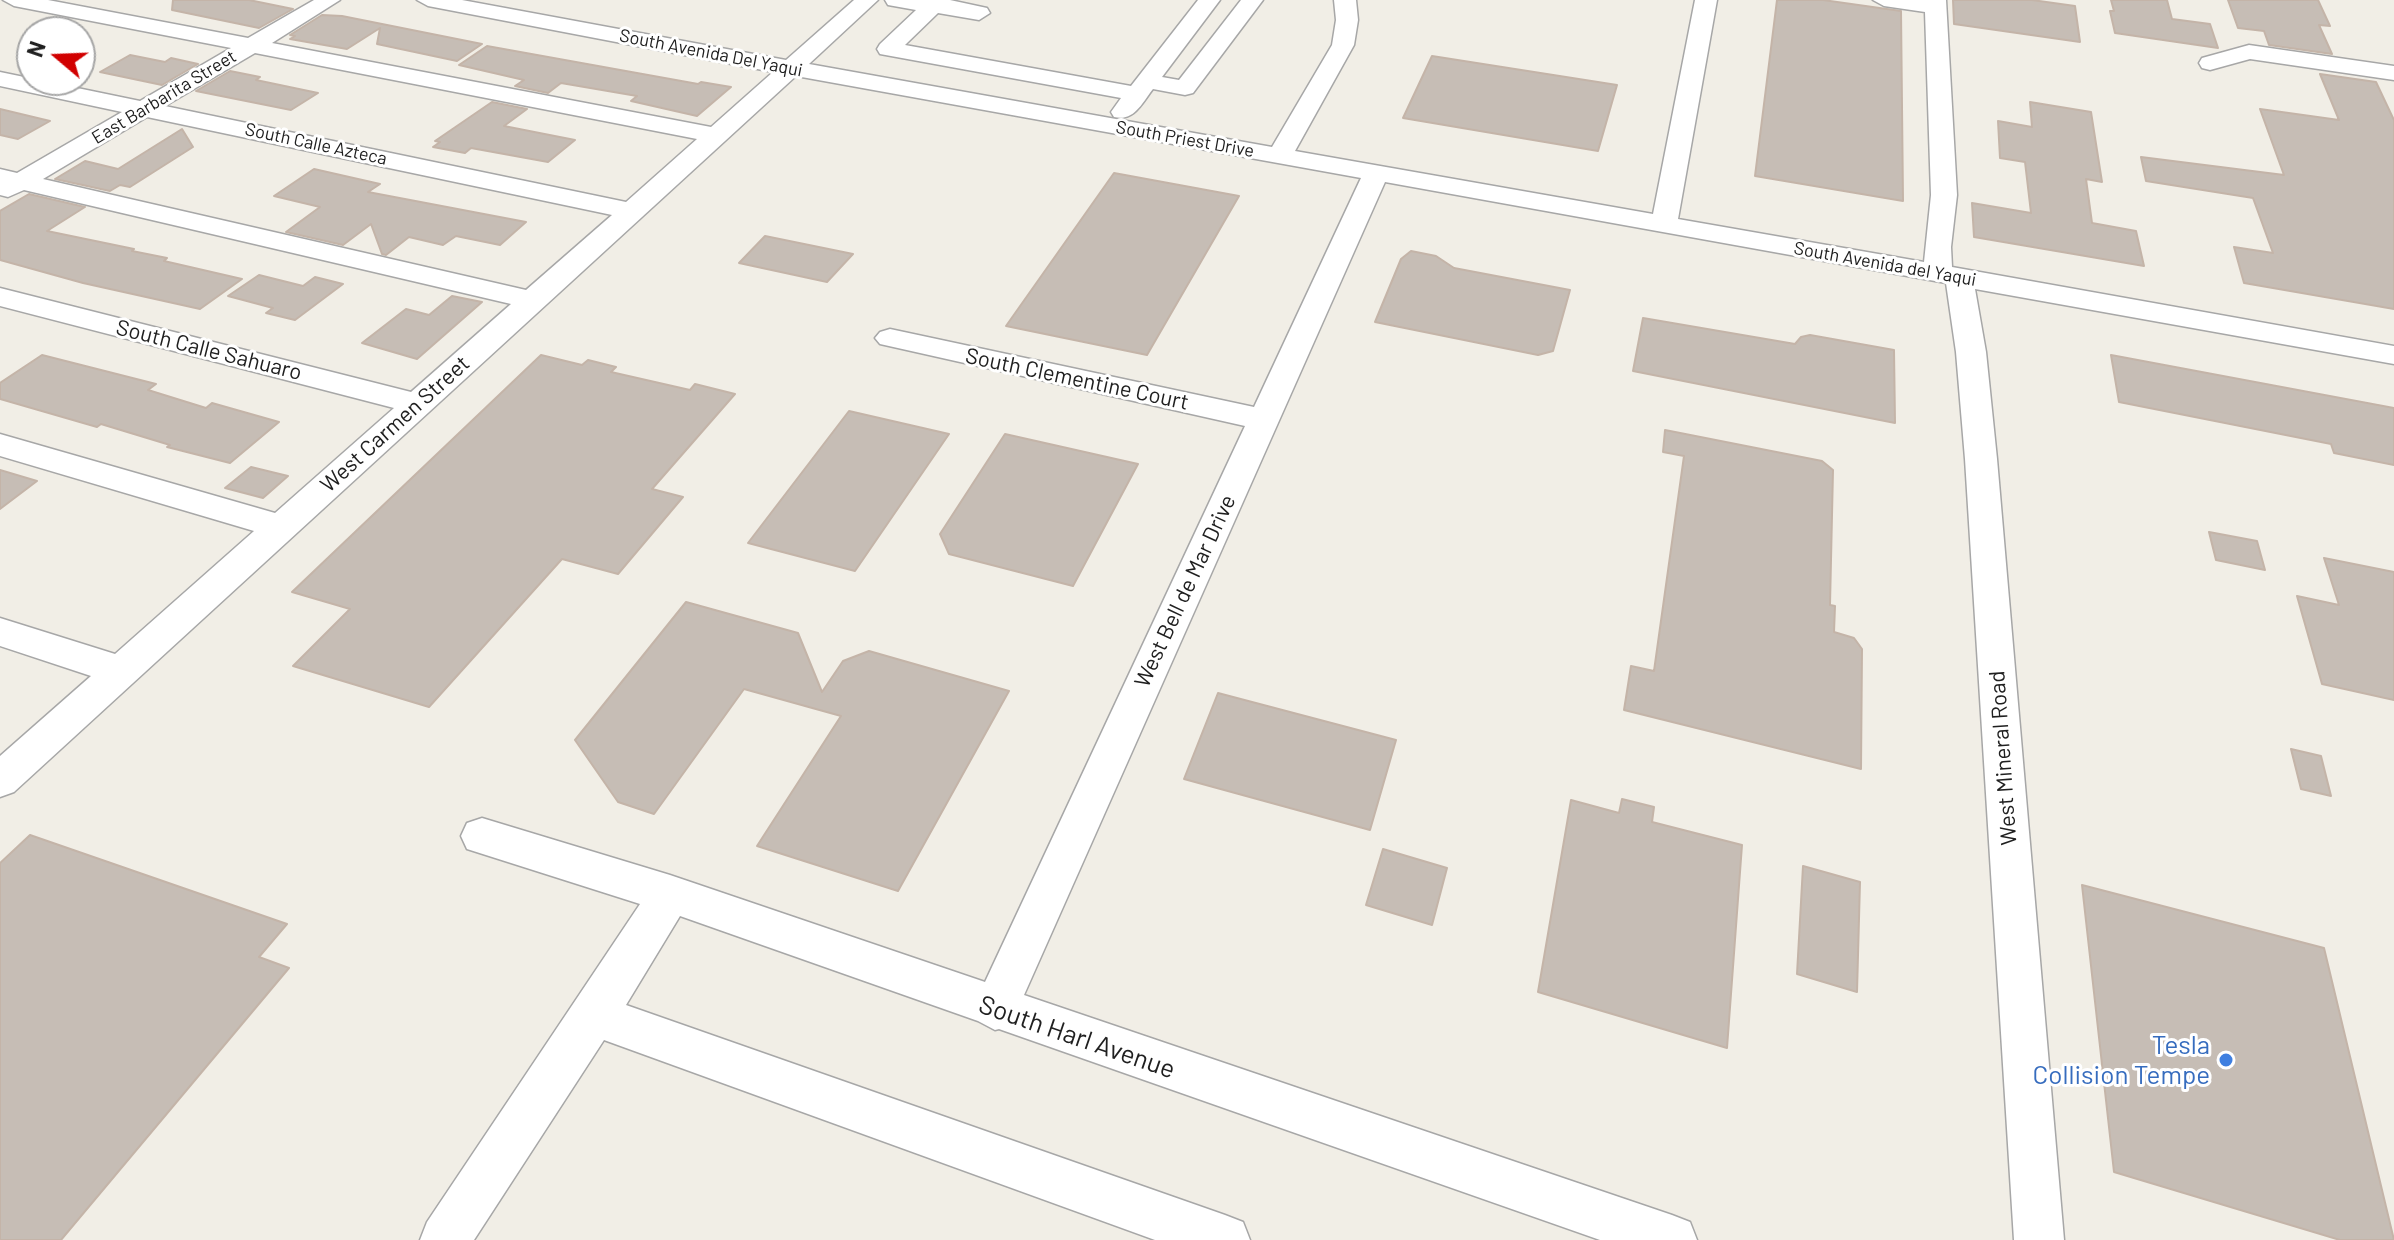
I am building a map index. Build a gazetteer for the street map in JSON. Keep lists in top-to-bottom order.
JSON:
{
  "streets": {
    "street": [
      "South Avenida Del Yaqui",
      "East Barbarita Street",
      "South Priest Drive",
      "South Calle Azteca",
      "South Avenida del Yaqui",
      "South Calle Sahuaro",
      "South Clementine Court",
      "West Carmen Street",
      "West Bell de Mar Drive",
      "West Mineral Road",
      "South Harl Avenue"
    ]
  },
  "crossings": [
    ["South Avenida Del Yaqui", "South Priest Drive"],
    ["South Avenida Del Yaqui", "West Carmen Street"],
    ["East Barbarita Street", "South Calle Azteca"],
    ["South Priest Drive", "South Avenida del Yaqui"],
    ["South Priest Drive", "West Bell de Mar Drive"],
    ["South Calle Azteca", "West Carmen Street"],
    ["South Avenida del Yaqui", "West Bell de Mar Drive"],
    ["South Avenida del Yaqui", "West Mineral Road"],
    ["South Calle Sahuaro", "West Carmen Street"],
    ["South Clementine Court", "West Bell de Mar Drive"],
    ["West Bell de Mar Drive", "South Harl Avenue"]
  ],
  "places": ["Tesla Collision Tempe"],
  "north": "left"
}
